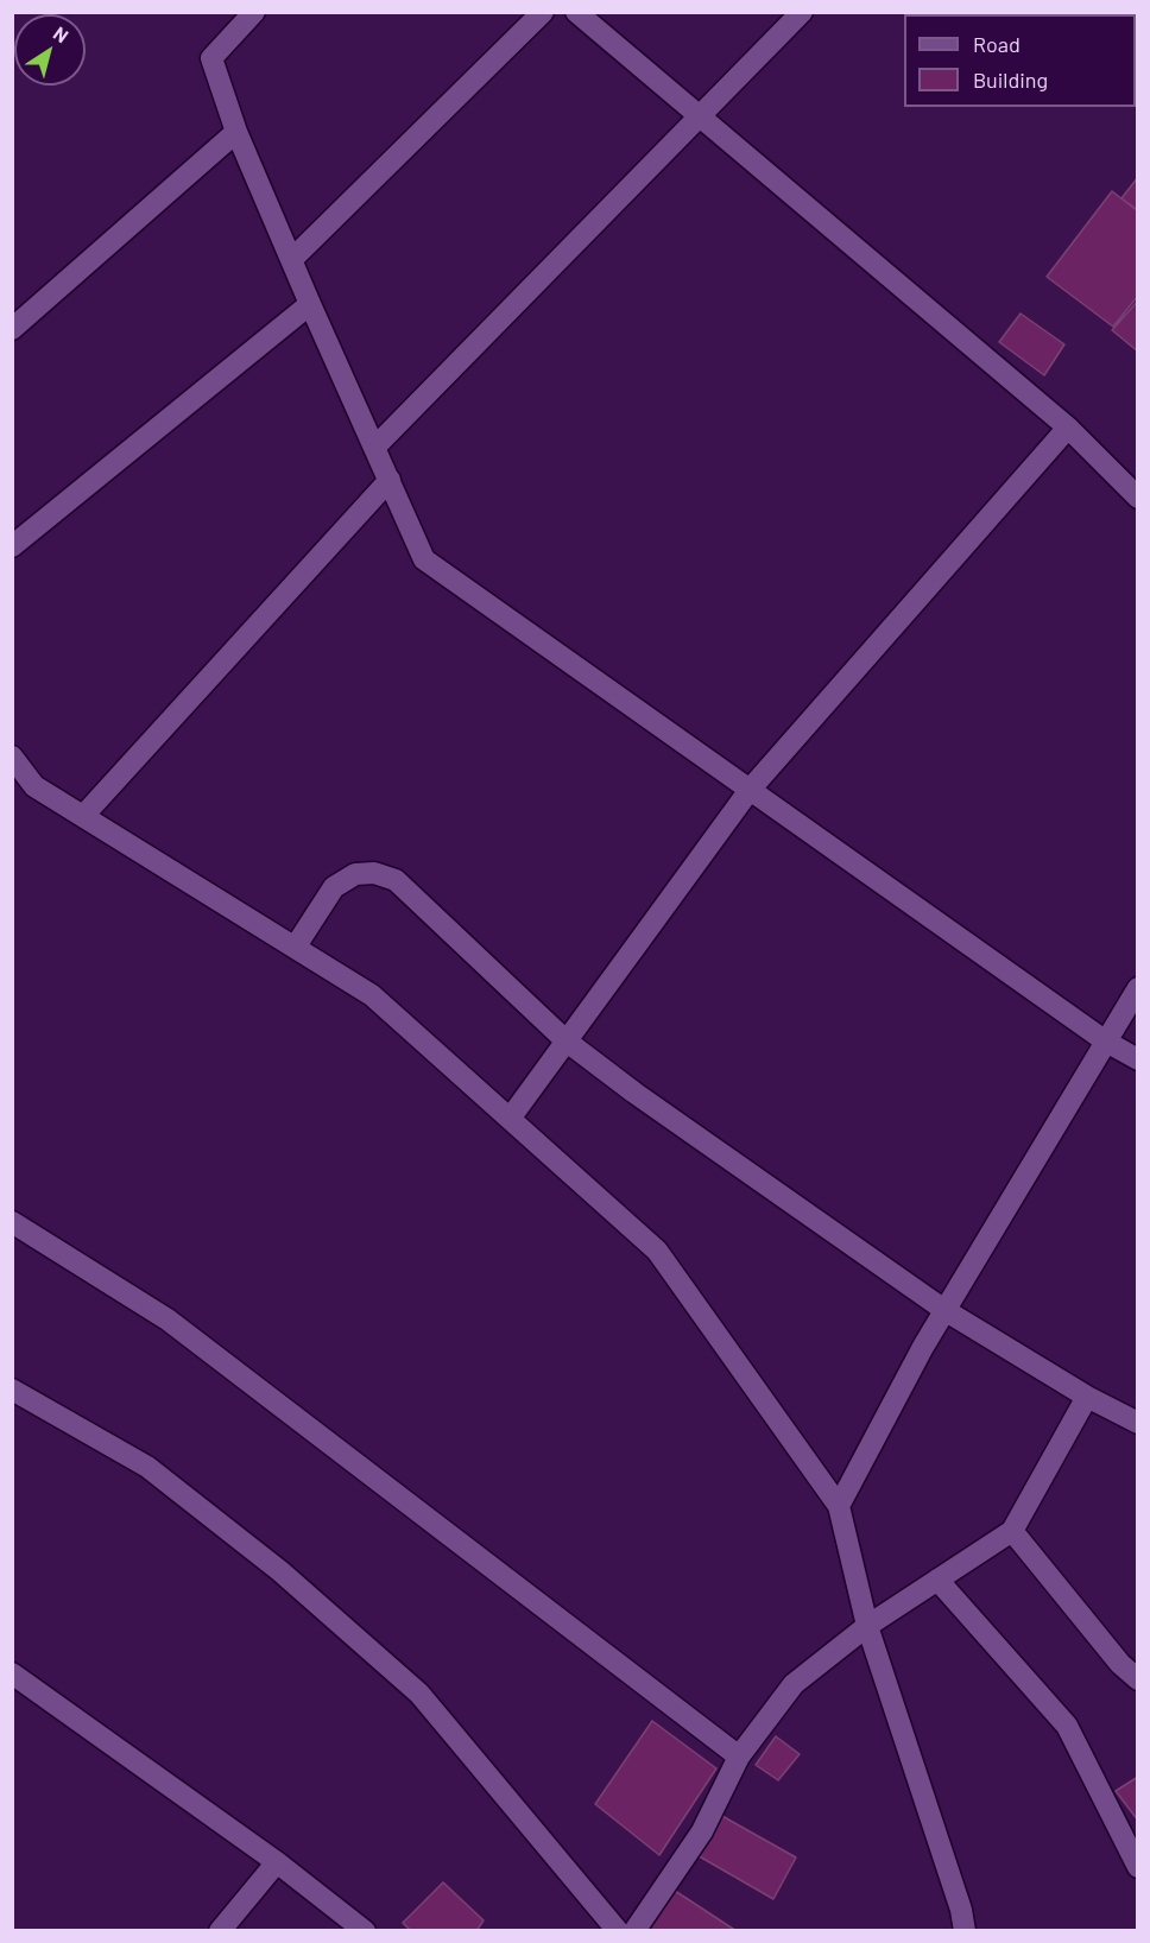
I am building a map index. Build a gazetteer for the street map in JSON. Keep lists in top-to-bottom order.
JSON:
{
  "legend": ["Road", "Building"],
  "north": "top right"
}
